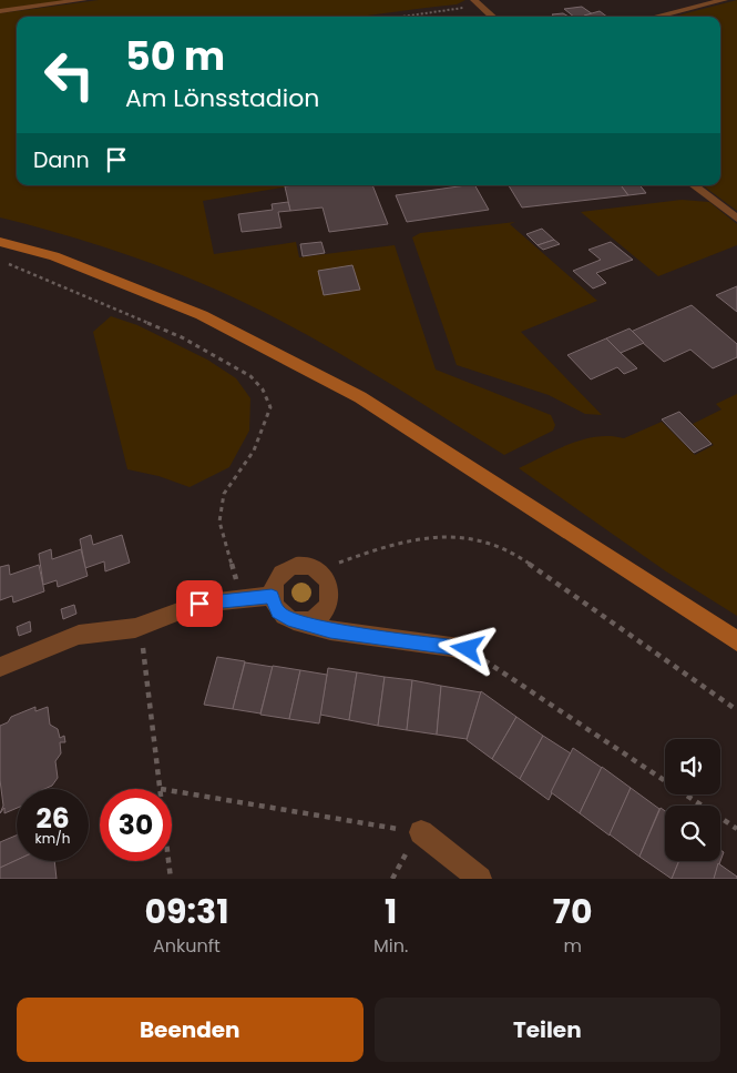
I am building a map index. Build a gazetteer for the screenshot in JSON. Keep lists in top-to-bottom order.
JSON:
{
  "page": {
    "turn": ["50 m", "Am Lönsstadion"],
    "then": "Dann",
    "speed": "26 km/h",
    "limit": "30",
    "eta": [
      "09:31",
      "Ankunft",
      "1",
      "Min.",
      "70",
      "m"
    ],
    "buttons": ["Beenden", "Teilen"]
  }
}
